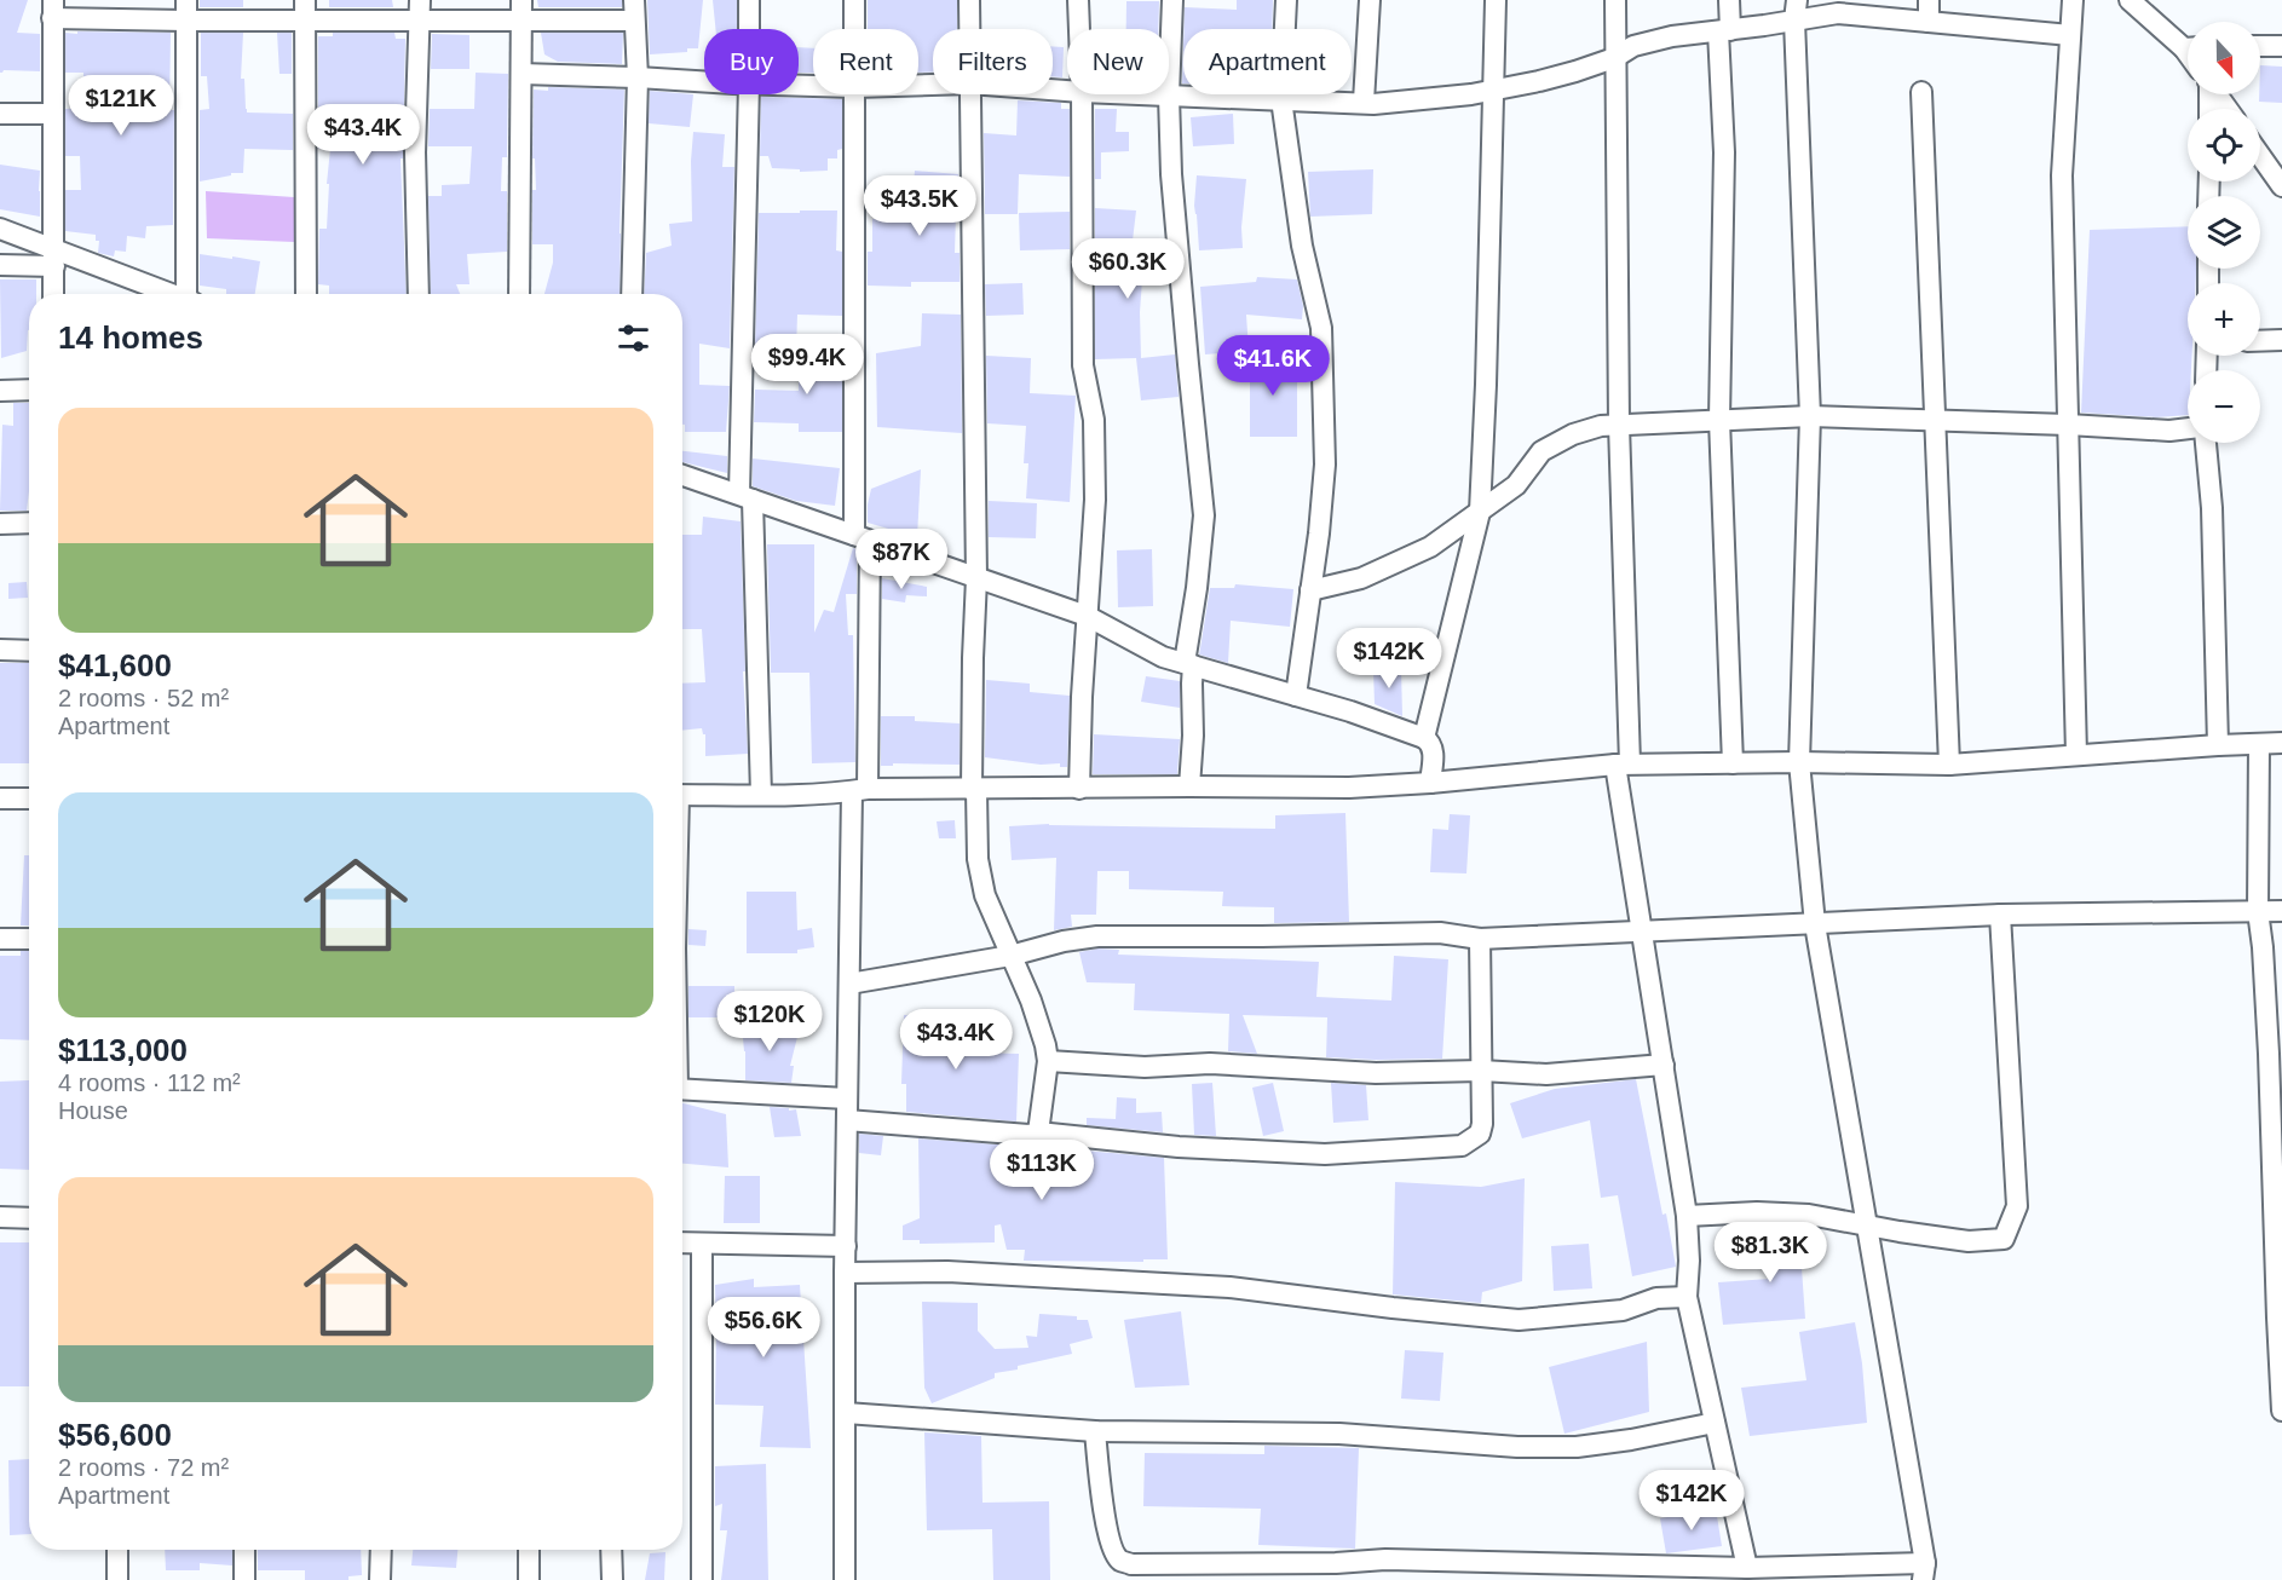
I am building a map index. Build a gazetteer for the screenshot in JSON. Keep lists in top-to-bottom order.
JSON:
{
  "north": "bottom",
  "page": {
    "map_buttons": ["+", "−"],
    "chip": [
      "Buy",
      "Rent",
      "Filters",
      "New",
      "Apartment"
    ],
    "price": [
      "$121K",
      "$43.4K",
      "$43.5K",
      "$60.3K",
      "$99.4K",
      "$41.6K",
      "$87K",
      "$142K",
      "$120K",
      "$43.4K",
      "$113K",
      "$81.3K",
      "$56.6K",
      "$142K"
    ],
    "heading": "14 homes",
    "list": [
      {
        "name": "$41,600",
        "note": "2 rooms · 52 m² · Apartment"
      },
      {
        "name": "$113,000",
        "note": "4 rooms · 112 m² · House"
      },
      {
        "name": "$56,600",
        "note": "2 rooms · 72 m² · Apartment"
      }
    ]
  }
}
